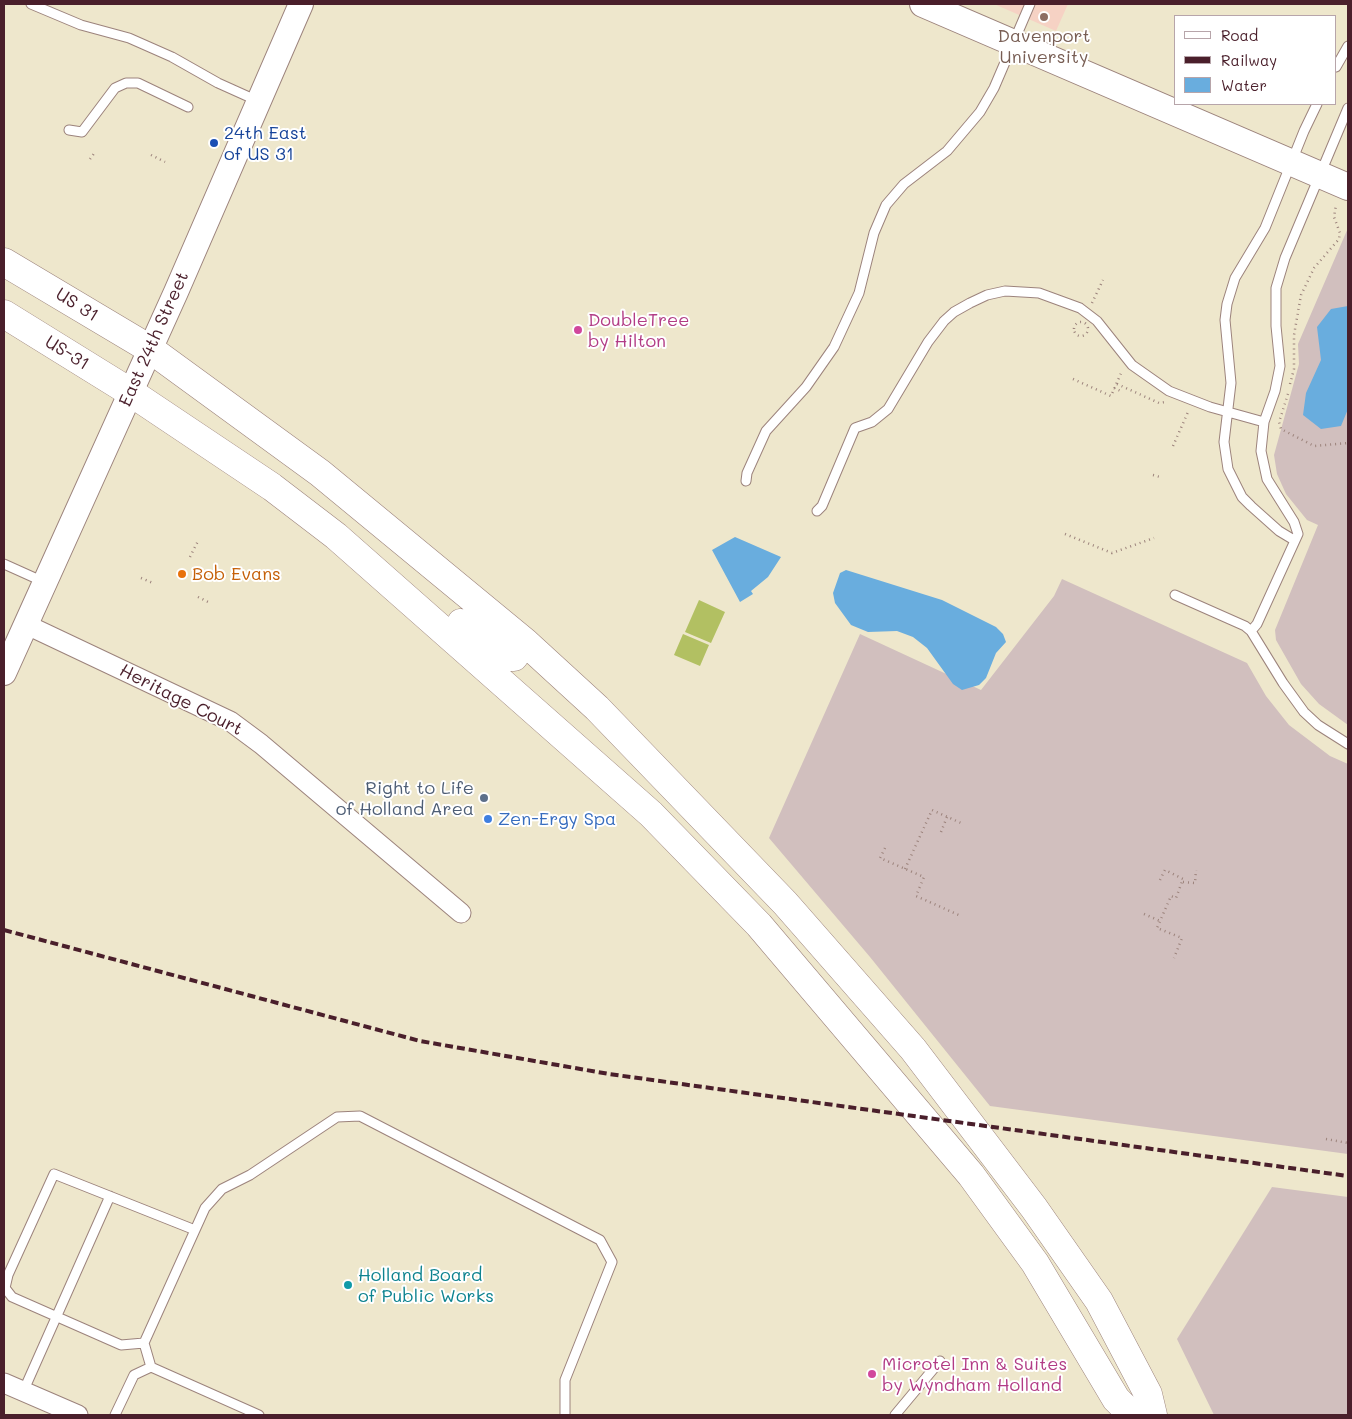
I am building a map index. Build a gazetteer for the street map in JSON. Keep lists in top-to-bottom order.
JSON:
{
  "streets": {
    "highway": ["US 31", "US-31"],
    "street": ["East 24th Street", "Heritage Court"]
  },
  "crossings": [
    ["US 31", "East 24th Street"],
    ["East 24th Street", "US-31"],
    ["East 24th Street", "Heritage Court"]
  ],
  "places": [
    "Davenport University",
    "24th East of US 31",
    "DoubleTree by Hilton",
    "Bob Evans",
    "Right to Life of Holland Area",
    "Zen-Ergy Spa",
    "Holland Board of Public Works",
    "Microtel Inn & Suites by Wyndham Holland"
  ],
  "legend": ["Road", "Railway", "Water"]
}
